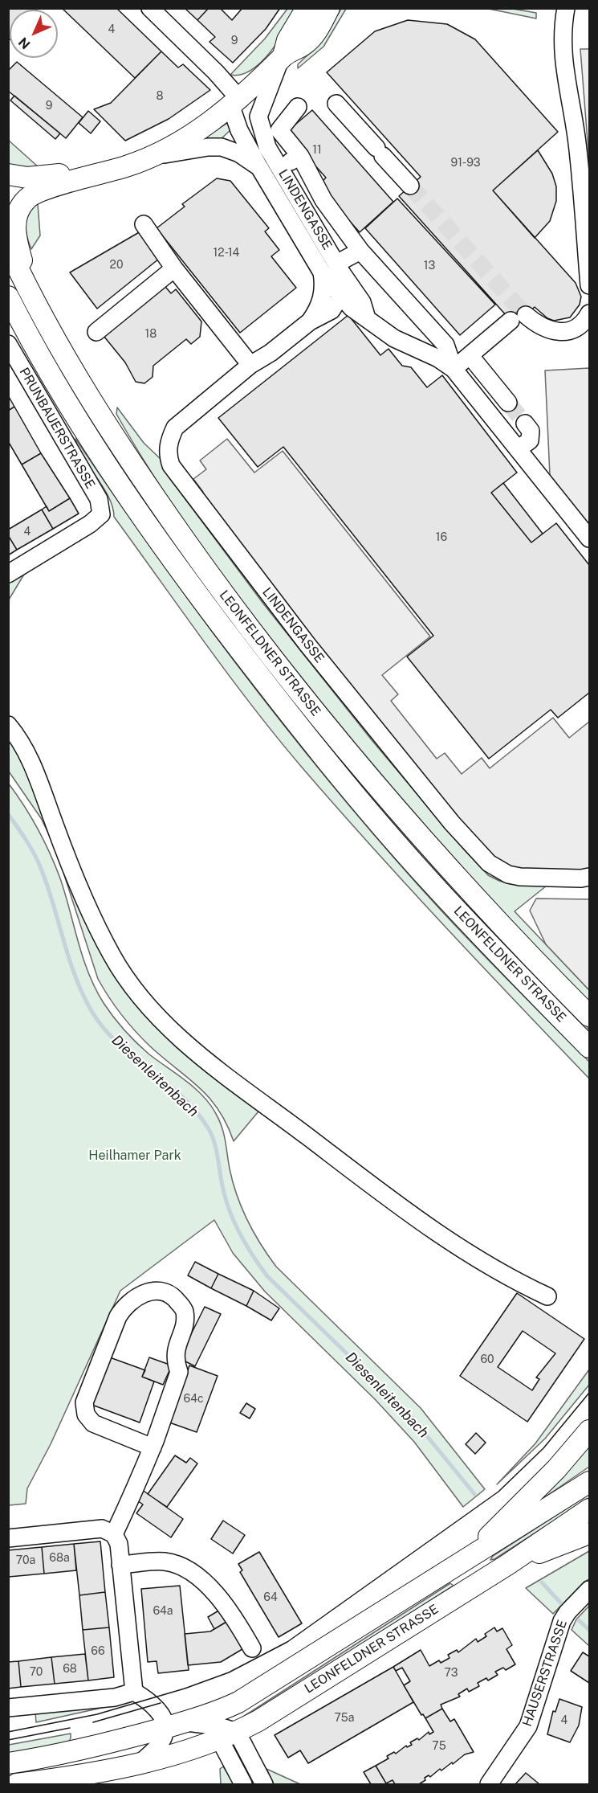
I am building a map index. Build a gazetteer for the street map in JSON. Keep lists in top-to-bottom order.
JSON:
{
  "streets": {
    "main road": ["LEONFELDNER STRASSE"],
    "street": ["LINDENGASSE", "PRUNBAUERSTRASSE", "HAUSERSTRASSE"]
  },
  "water": ["Diesenleitenbach"],
  "parks": ["Heilhamer Park"],
  "house_numbers": [
    "4",
    "9",
    "8",
    "9",
    "11",
    "91-93",
    "12-14",
    "20",
    "13",
    "18",
    "4",
    "16",
    "60",
    "64c",
    "68a",
    "70a",
    "64",
    "64a",
    "66",
    "68",
    "70",
    "73",
    "75a",
    "4",
    "75"
  ],
  "north": "bottom left"
}
